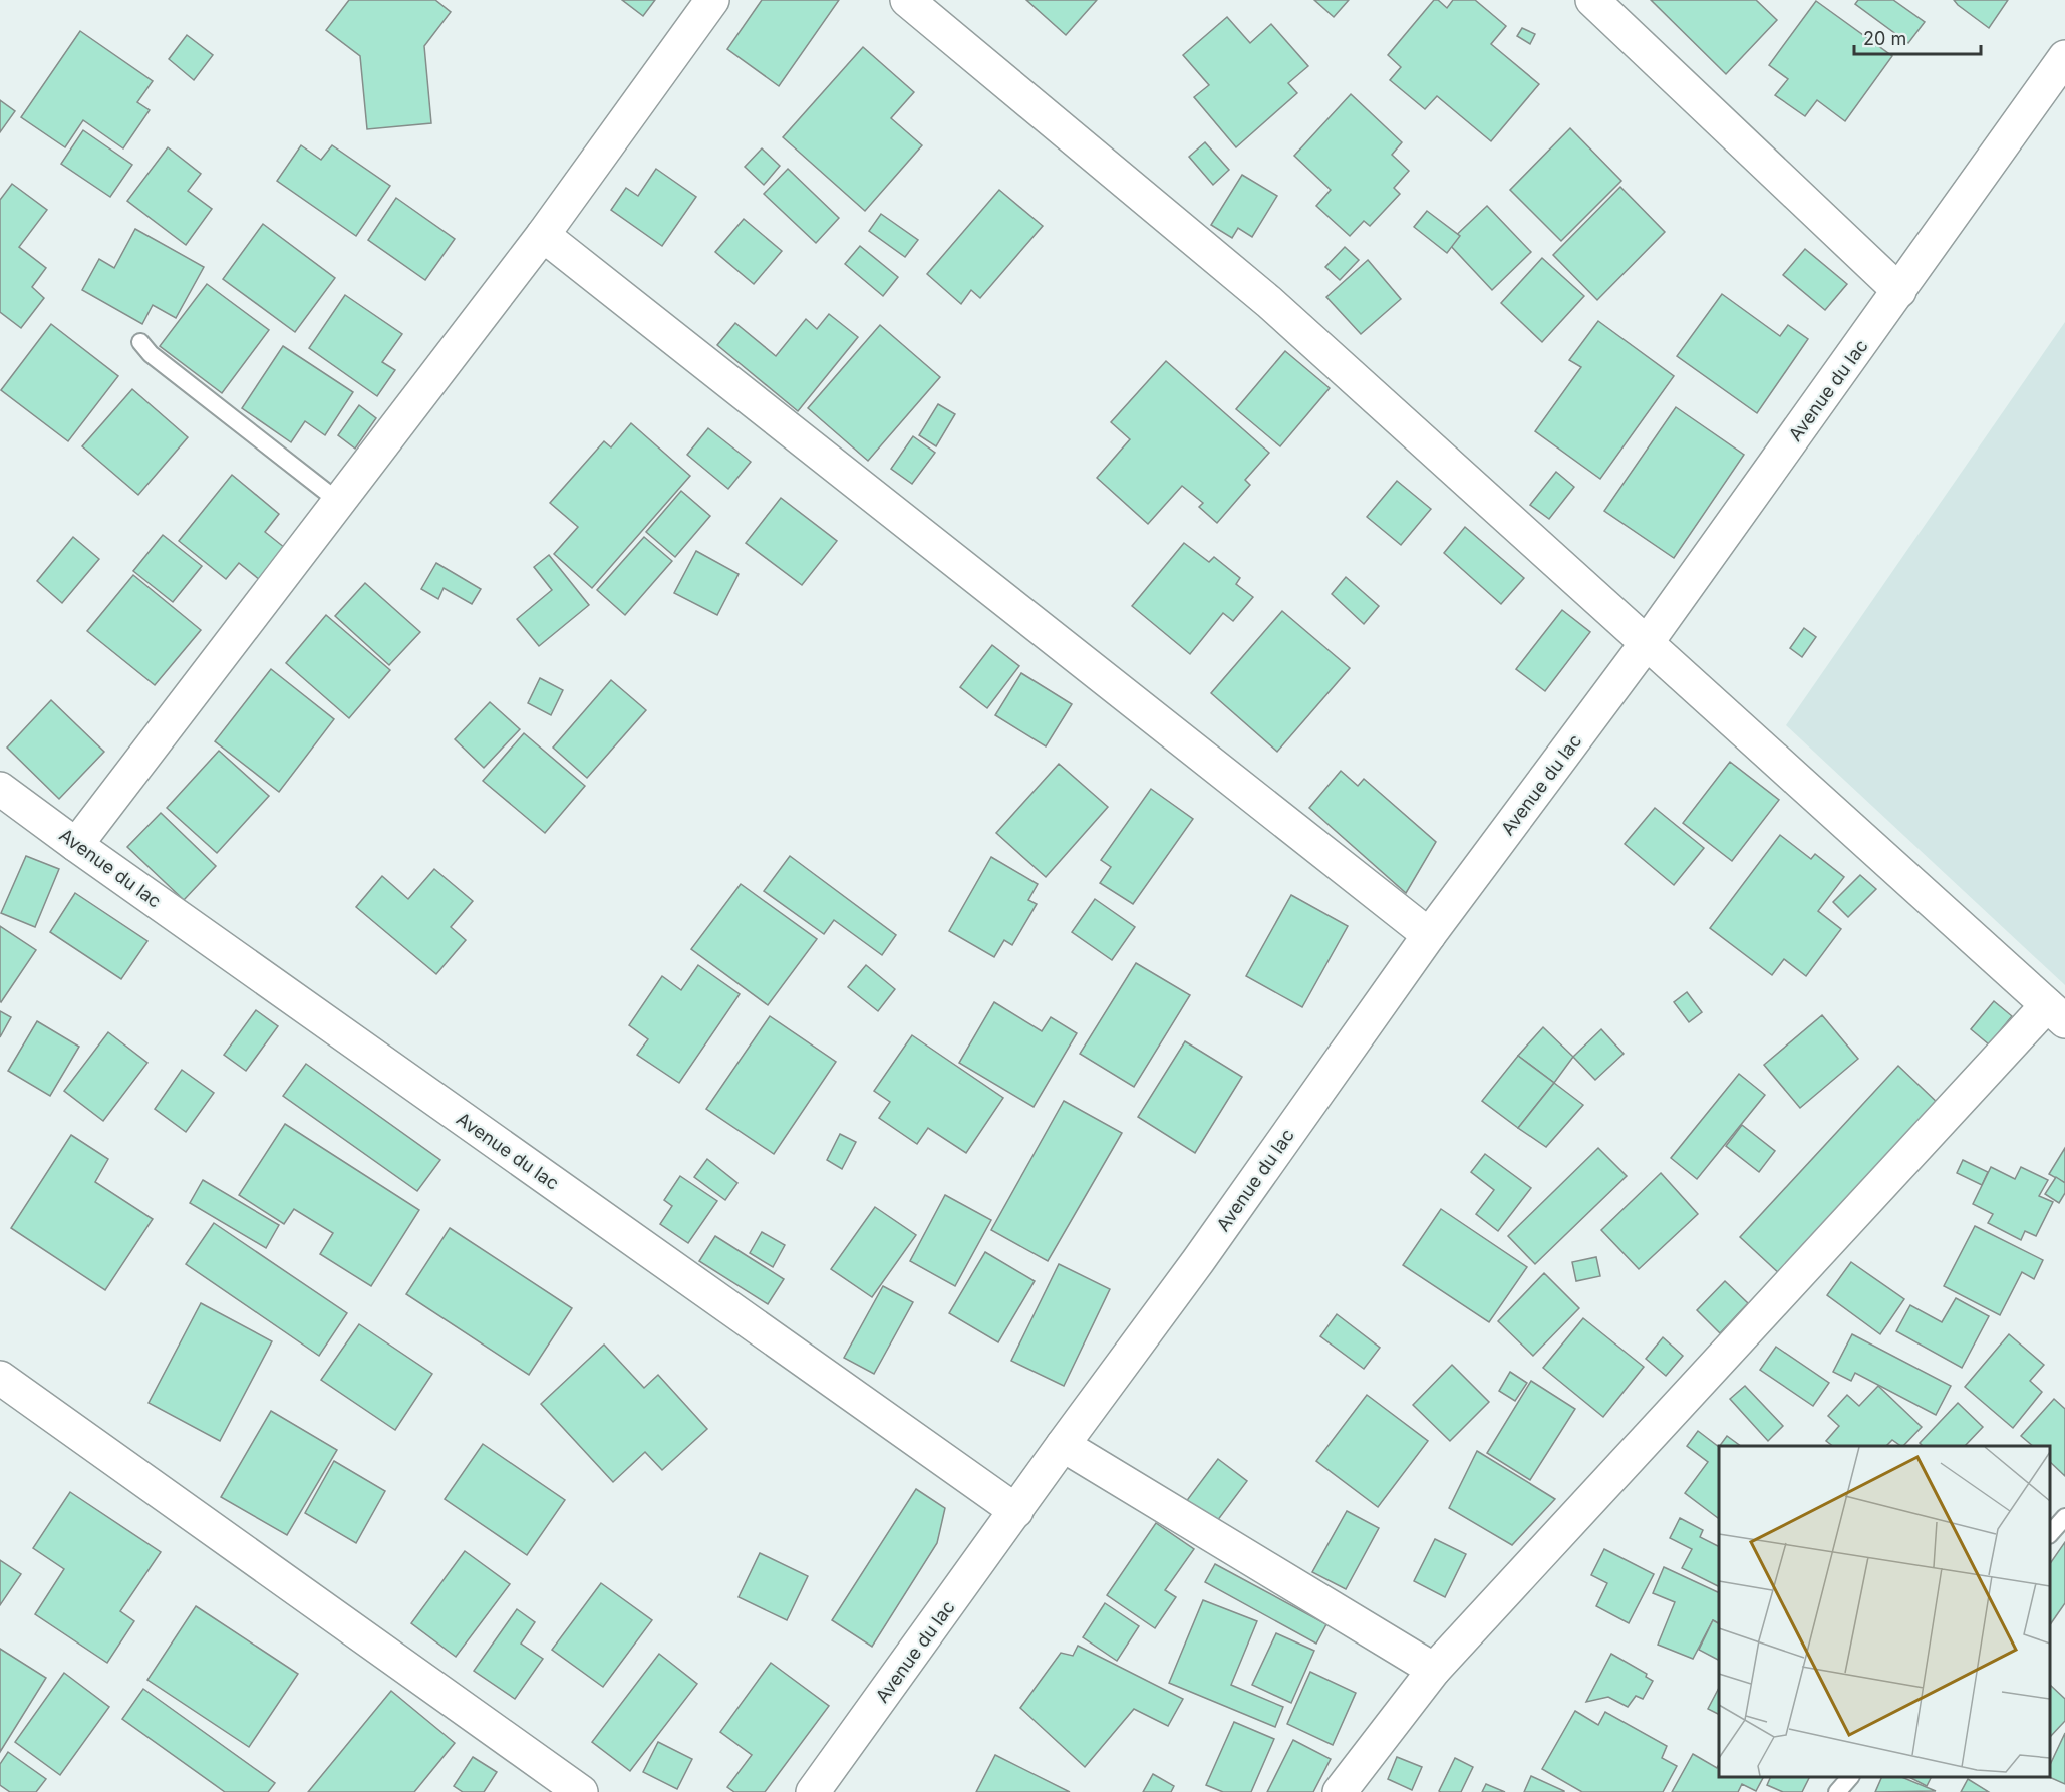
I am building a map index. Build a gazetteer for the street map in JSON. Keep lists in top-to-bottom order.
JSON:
{
  "streets": {
    "street": ["Avenue du lac"]
  },
  "scale_bar": "20 m"
}
